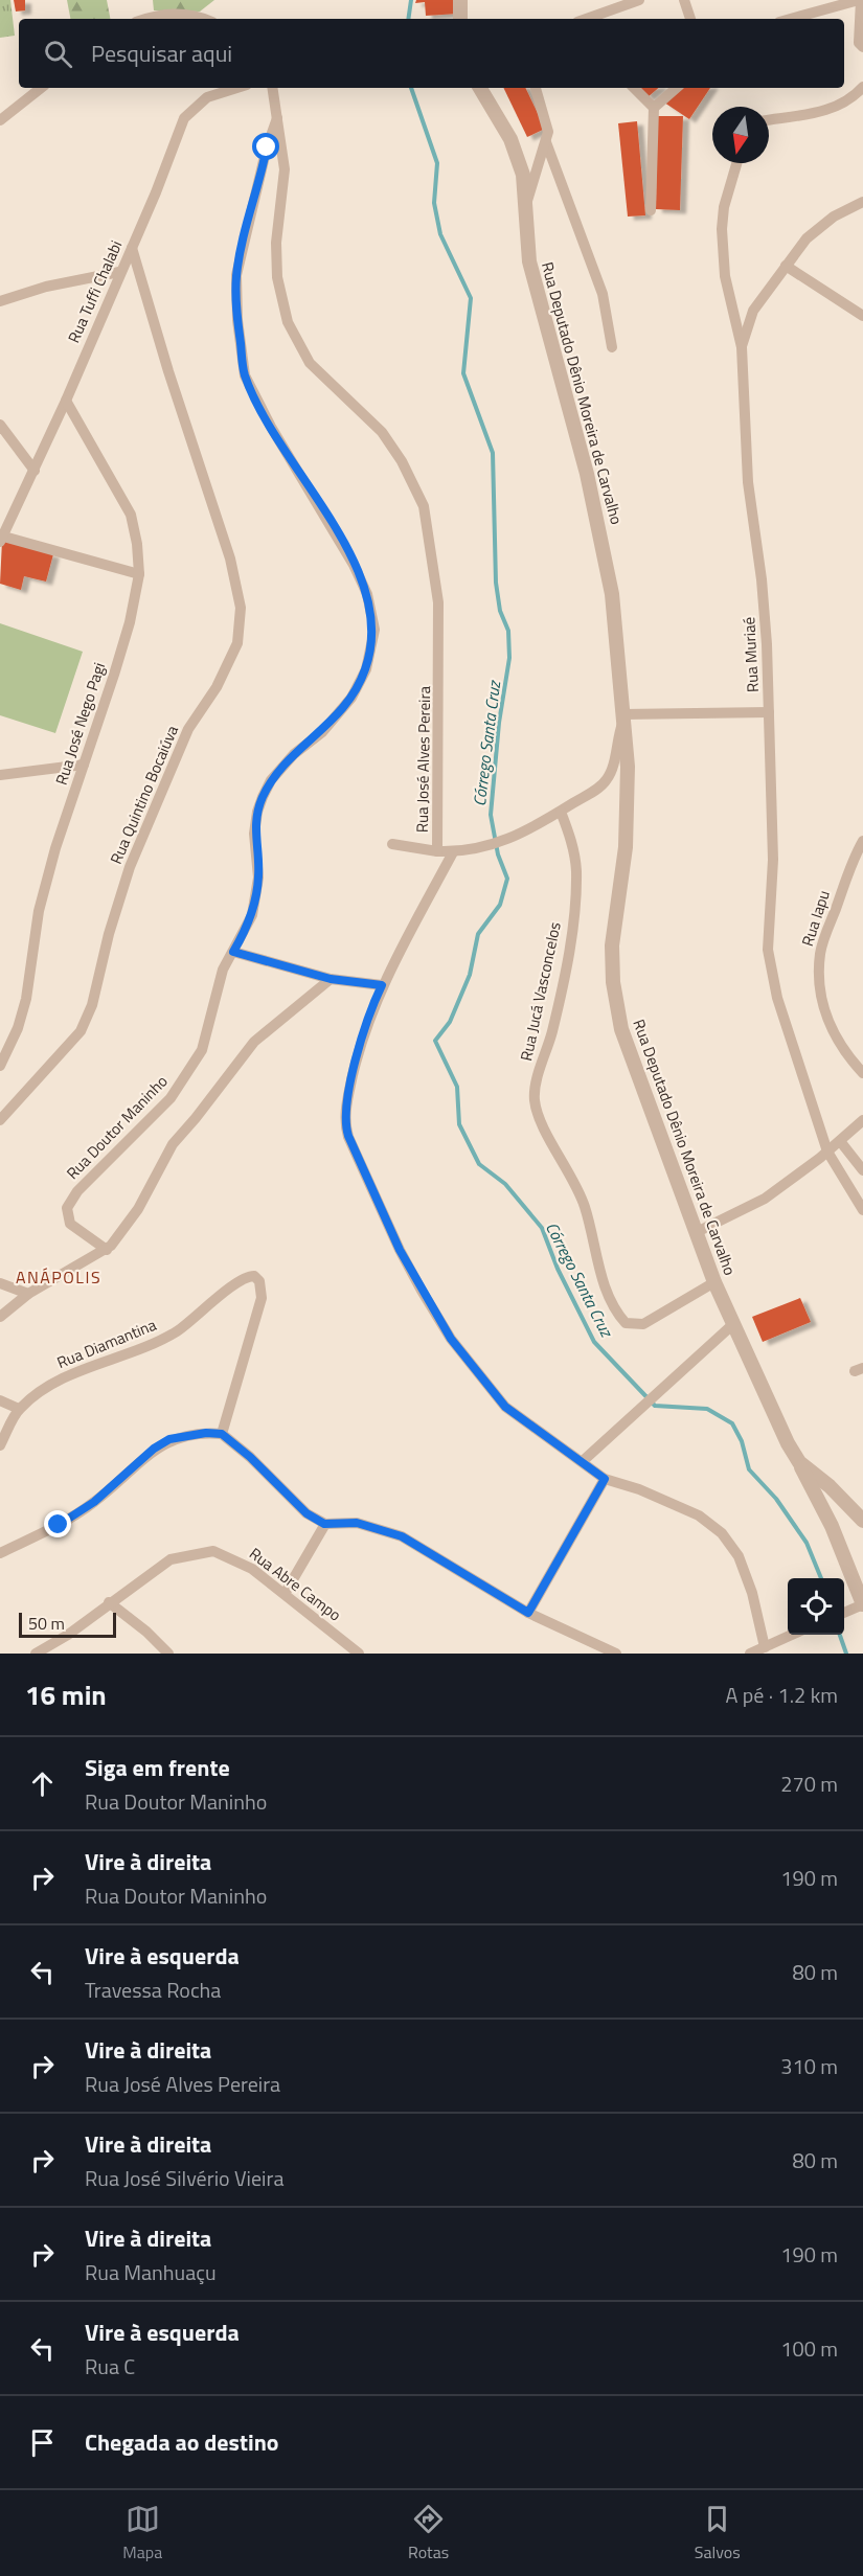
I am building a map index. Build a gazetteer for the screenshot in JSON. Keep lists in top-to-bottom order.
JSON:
{
  "streets": {
    "street": [
      "Rua Tuffi Chalabi",
      "Rua Deputado Dênio Moreira de Carvalho",
      "Rua Muriaé",
      "Rua José Nego Pagi",
      "Rua José Alves Pereira",
      "Rua Quintino Bocaiúva",
      "Rua Iapu",
      "Rua Jucá Vasconcelos",
      "Rua Doutor Maninho",
      "Rua Diamantina",
      "Rua Abre Campo"
    ]
  },
  "crossings": [
    ["Rua Tuffi Chalabi", "Rua José Nego Pagi"],
    ["Rua Tuffi Chalabi", "Rua Quintino Bocaiúva"],
    ["Rua Deputado Dênio Moreira de Carvalho", "Rua José Alves Pereira"],
    ["Rua Deputado Dênio Moreira de Carvalho", "Rua Jucá Vasconcelos"],
    ["Rua José Alves Pereira", "Rua Jucá Vasconcelos"],
    ["Rua José Alves Pereira", "Rua Doutor Maninho"]
  ],
  "districts": ["ANÁPOLIS"],
  "water": ["Córrego Santa Cruz"],
  "scale_bar": "50 m",
  "north": "bottom",
  "page": {
    "search": "Pesquisar aqui",
    "scale": "50 m",
    "heading": ["16 min", "A pé · 1.2 km"],
    "list": [
      ["Siga em frente", "Rua Doutor Maninho", "270 m"],
      ["Vire à direita", "Rua Doutor Maninho", "190 m"],
      ["Vire à esquerda", "Travessa Rocha", "80 m"],
      ["Vire à direita", "Rua José Alves Pereira", "310 m"],
      ["Vire à direita", "Rua José Silvério Vieira", "80 m"],
      ["Vire à direita", "Rua Manhuaçu", "190 m"],
      ["Vire à esquerda", "Rua C", "100 m"],
      "Chegada ao destino"
    ],
    "nav": ["Mapa", "Rotas", "Salvos"]
  }
}
